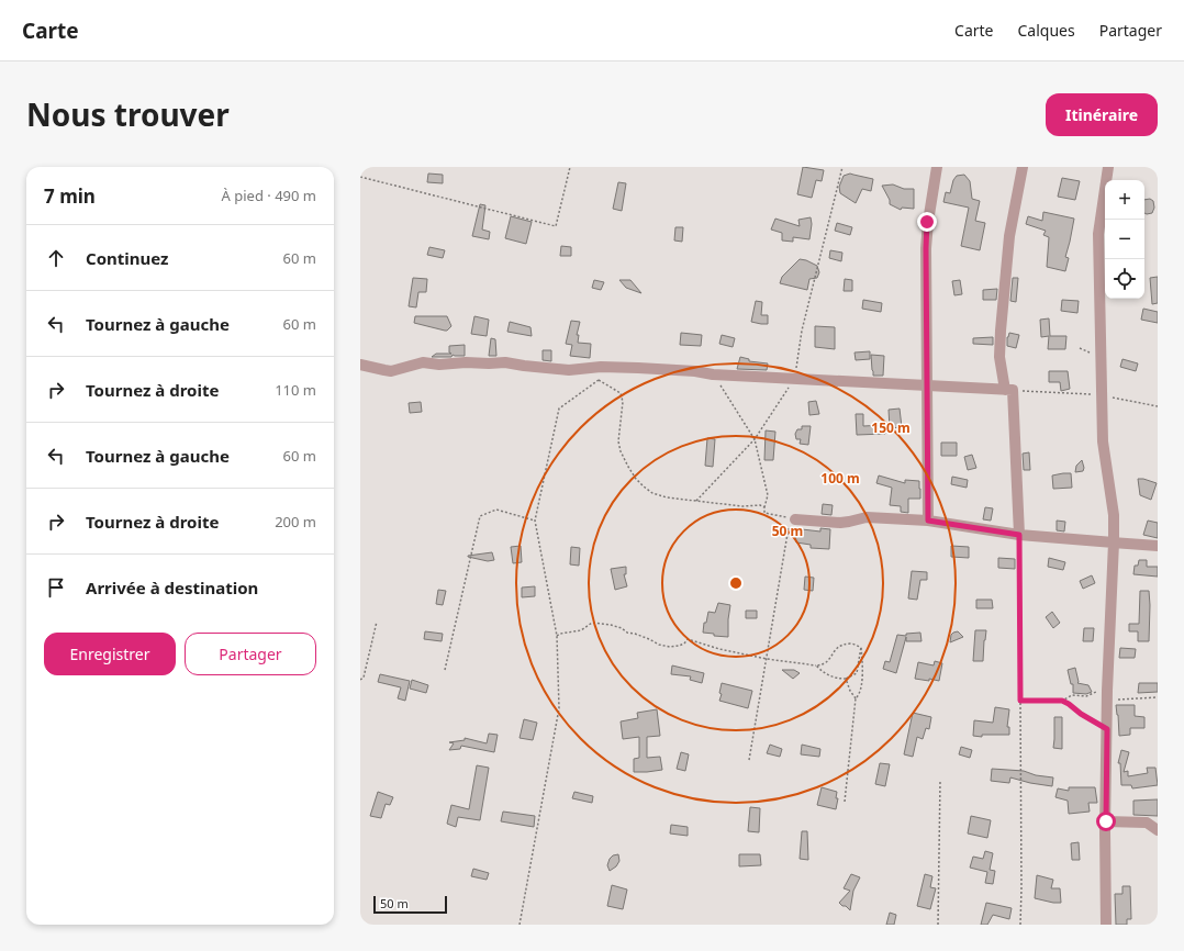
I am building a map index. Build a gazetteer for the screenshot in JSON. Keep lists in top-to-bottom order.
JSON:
{
  "scale_bar": "50 m",
  "page": {
    "header": "Carte",
    "nav": ["Carte", "Calques", "Partager"],
    "title": "Nous trouver",
    "buttons": [
      "Itinéraire",
      ["Enregistrer", "Partager"]
    ],
    "heading": ["7 min", "À pied · 490 m"],
    "map_buttons": ["+", "−"],
    "list": [
      ["Continuez", "60 m"],
      ["Tournez à gauche", "60 m"],
      ["Tournez à droite", "110 m"],
      ["Tournez à gauche", "60 m"],
      ["Tournez à droite", "200 m"],
      "Arrivée à destination"
    ],
    "scale": "50 m"
  },
  "rings": ["150 m", "100 m", "50 m"]
}
